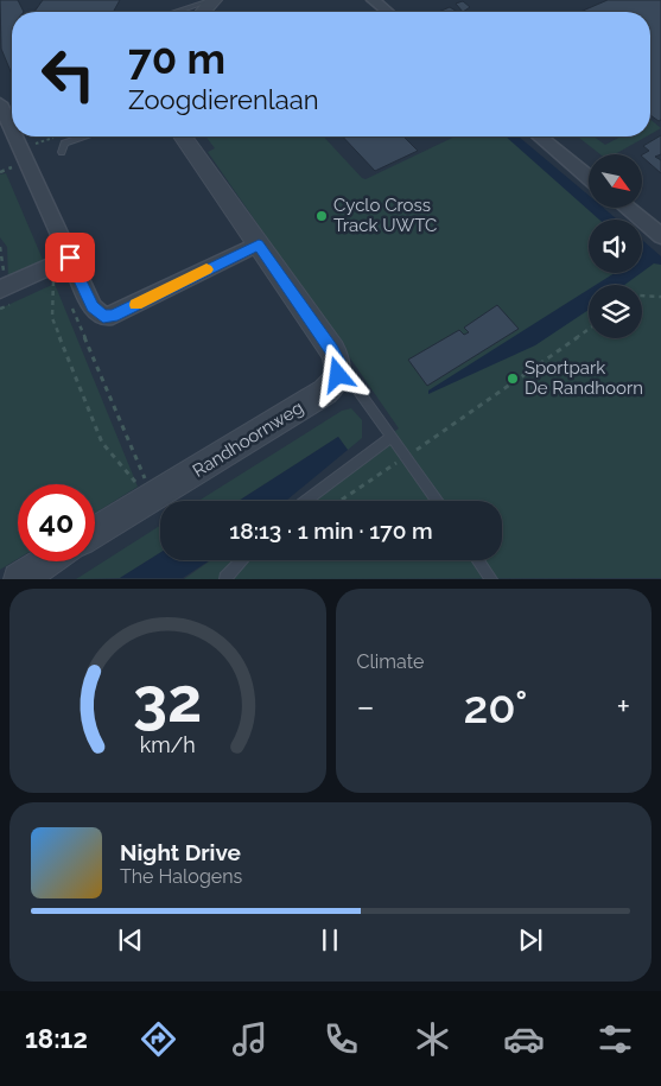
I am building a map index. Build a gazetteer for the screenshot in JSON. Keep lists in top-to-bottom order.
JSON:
{
  "streets": {
    "street": ["Randhoornweg"]
  },
  "places": ["Cyclo Cross Track UWTC", "Sportpark De Randhoorn"],
  "north": "bottom right",
  "page": {
    "turn": ["70 m", "Zoogdierenlaan"],
    "limit": "40",
    "trip": "18:13 · 1 min · 170 m",
    "tile": "Climate",
    "heat": ["−", "20°", "+"],
    "song": ["Night Drive", "The Halogens"],
    "tabs": "18:12",
    "gauge": ["32", "km/h"]
  }
}
